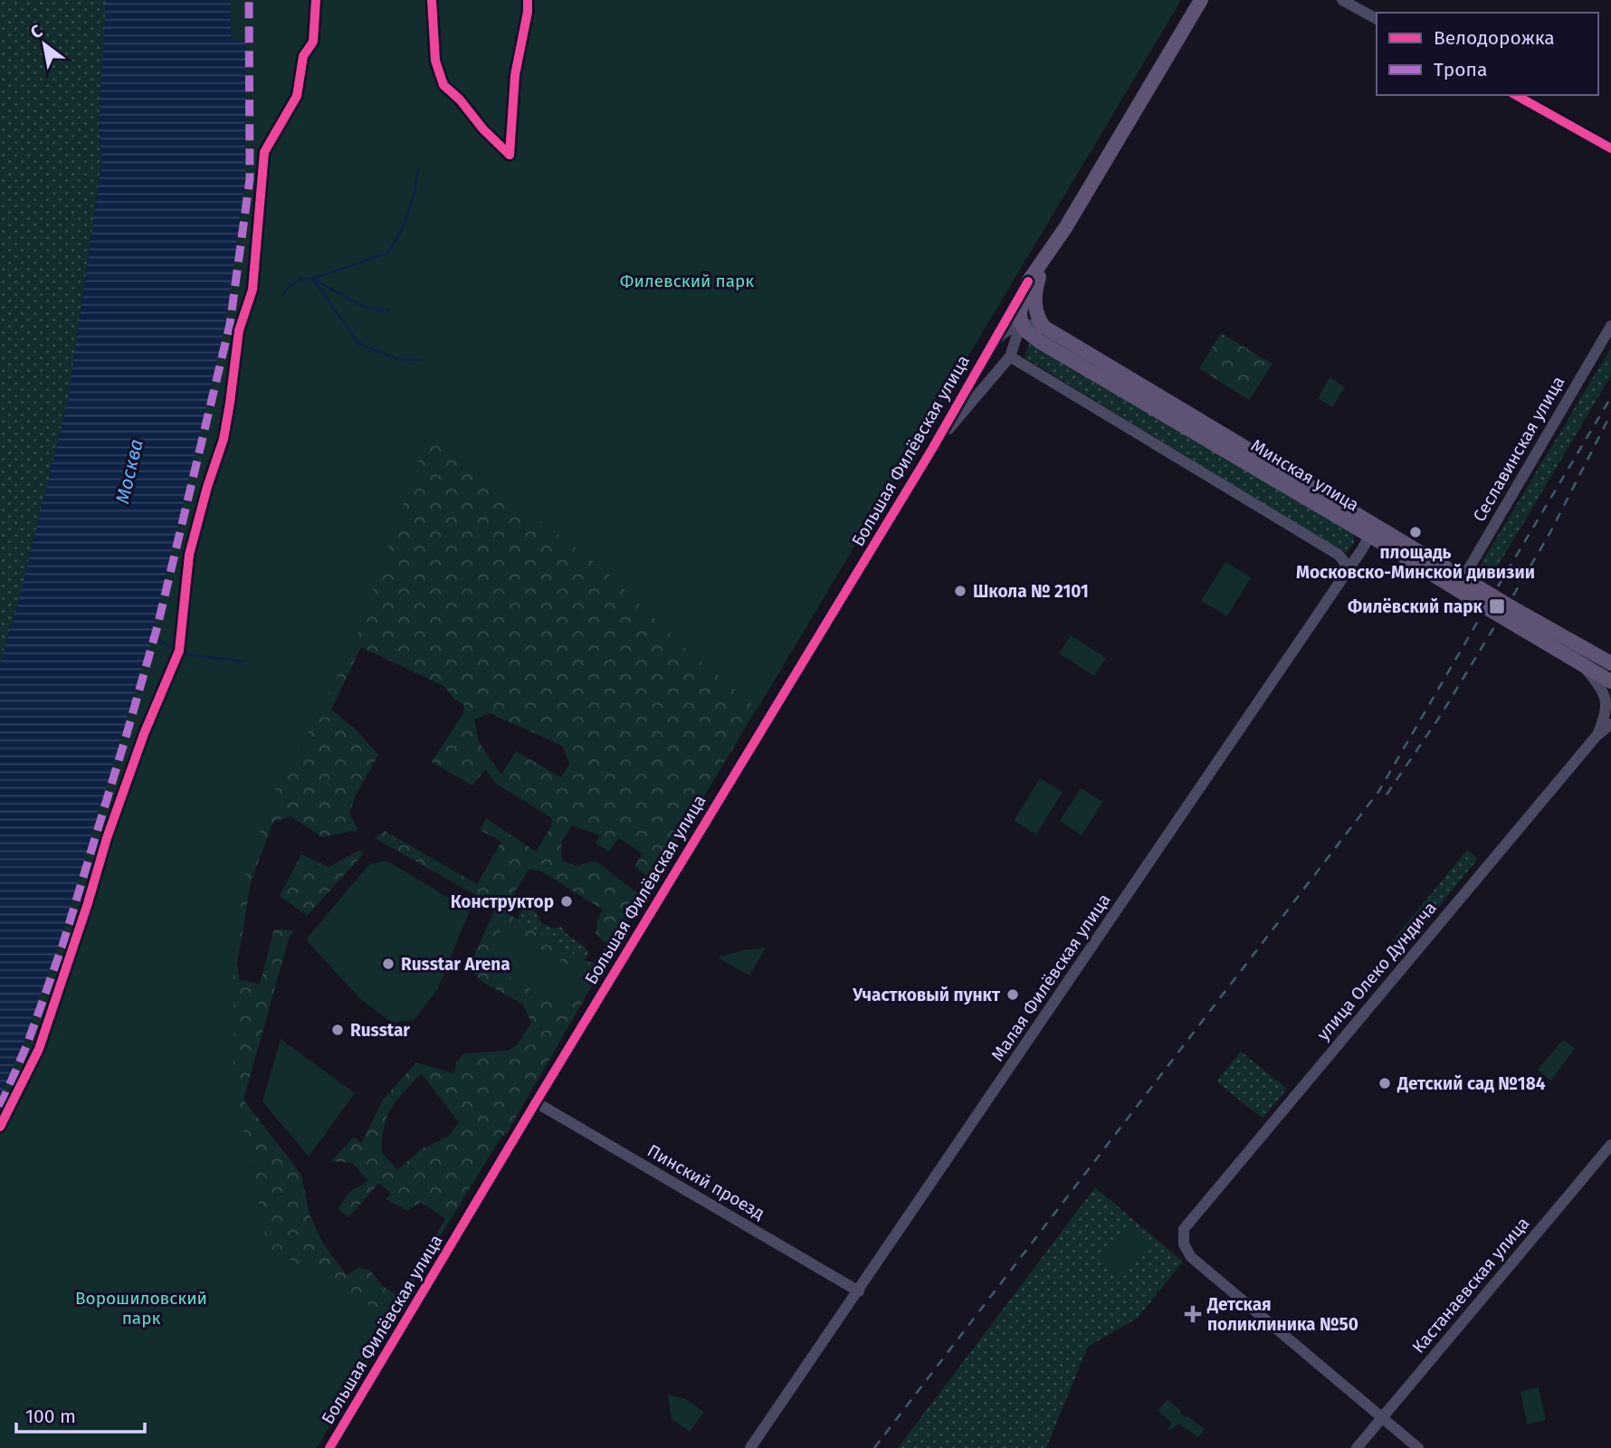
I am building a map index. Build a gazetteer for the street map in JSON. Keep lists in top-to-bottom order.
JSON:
{
  "streets": {
    "main road": ["Большая Филёвская улица", "Минская улица"],
    "street": [
      "Сеславинская улица",
      "улица Олеко Дундича",
      "Малая Филёвская улица",
      "Пинский проезд",
      "Кастанаевская улица"
    ]
  },
  "crossings": [
    ["Сеславинская улица", "Минская улица"],
    ["Большая Филёвская улица", "Минская улица"],
    ["Большая Филёвская улица", "Пинский проезд"],
    ["Минская улица", "улица Олеко Дундича"],
    ["Минская улица", "Малая Филёвская улица"],
    ["улица Олеко Дундича", "Кастанаевская улица"],
    ["Малая Филёвская улица", "Пинский проезд"]
  ],
  "water": ["Москва"],
  "parks": ["Филевский парк", "Ворошиловский парк"],
  "places": {
    "other": [
      "площадь Московско-Минской дивизии",
      "Школа № 2101",
      "Конструктор",
      "Russtar Arena",
      "Участковый пункт",
      "Russtar",
      "Детский сад №184"
    ],
    "transit": ["Филёвский парк"],
    "health": ["Детская поликлиника №50"]
  },
  "legend": ["Велодорожка", "Тропа"],
  "scale_bar": "100 m",
  "north": "top left"
}
